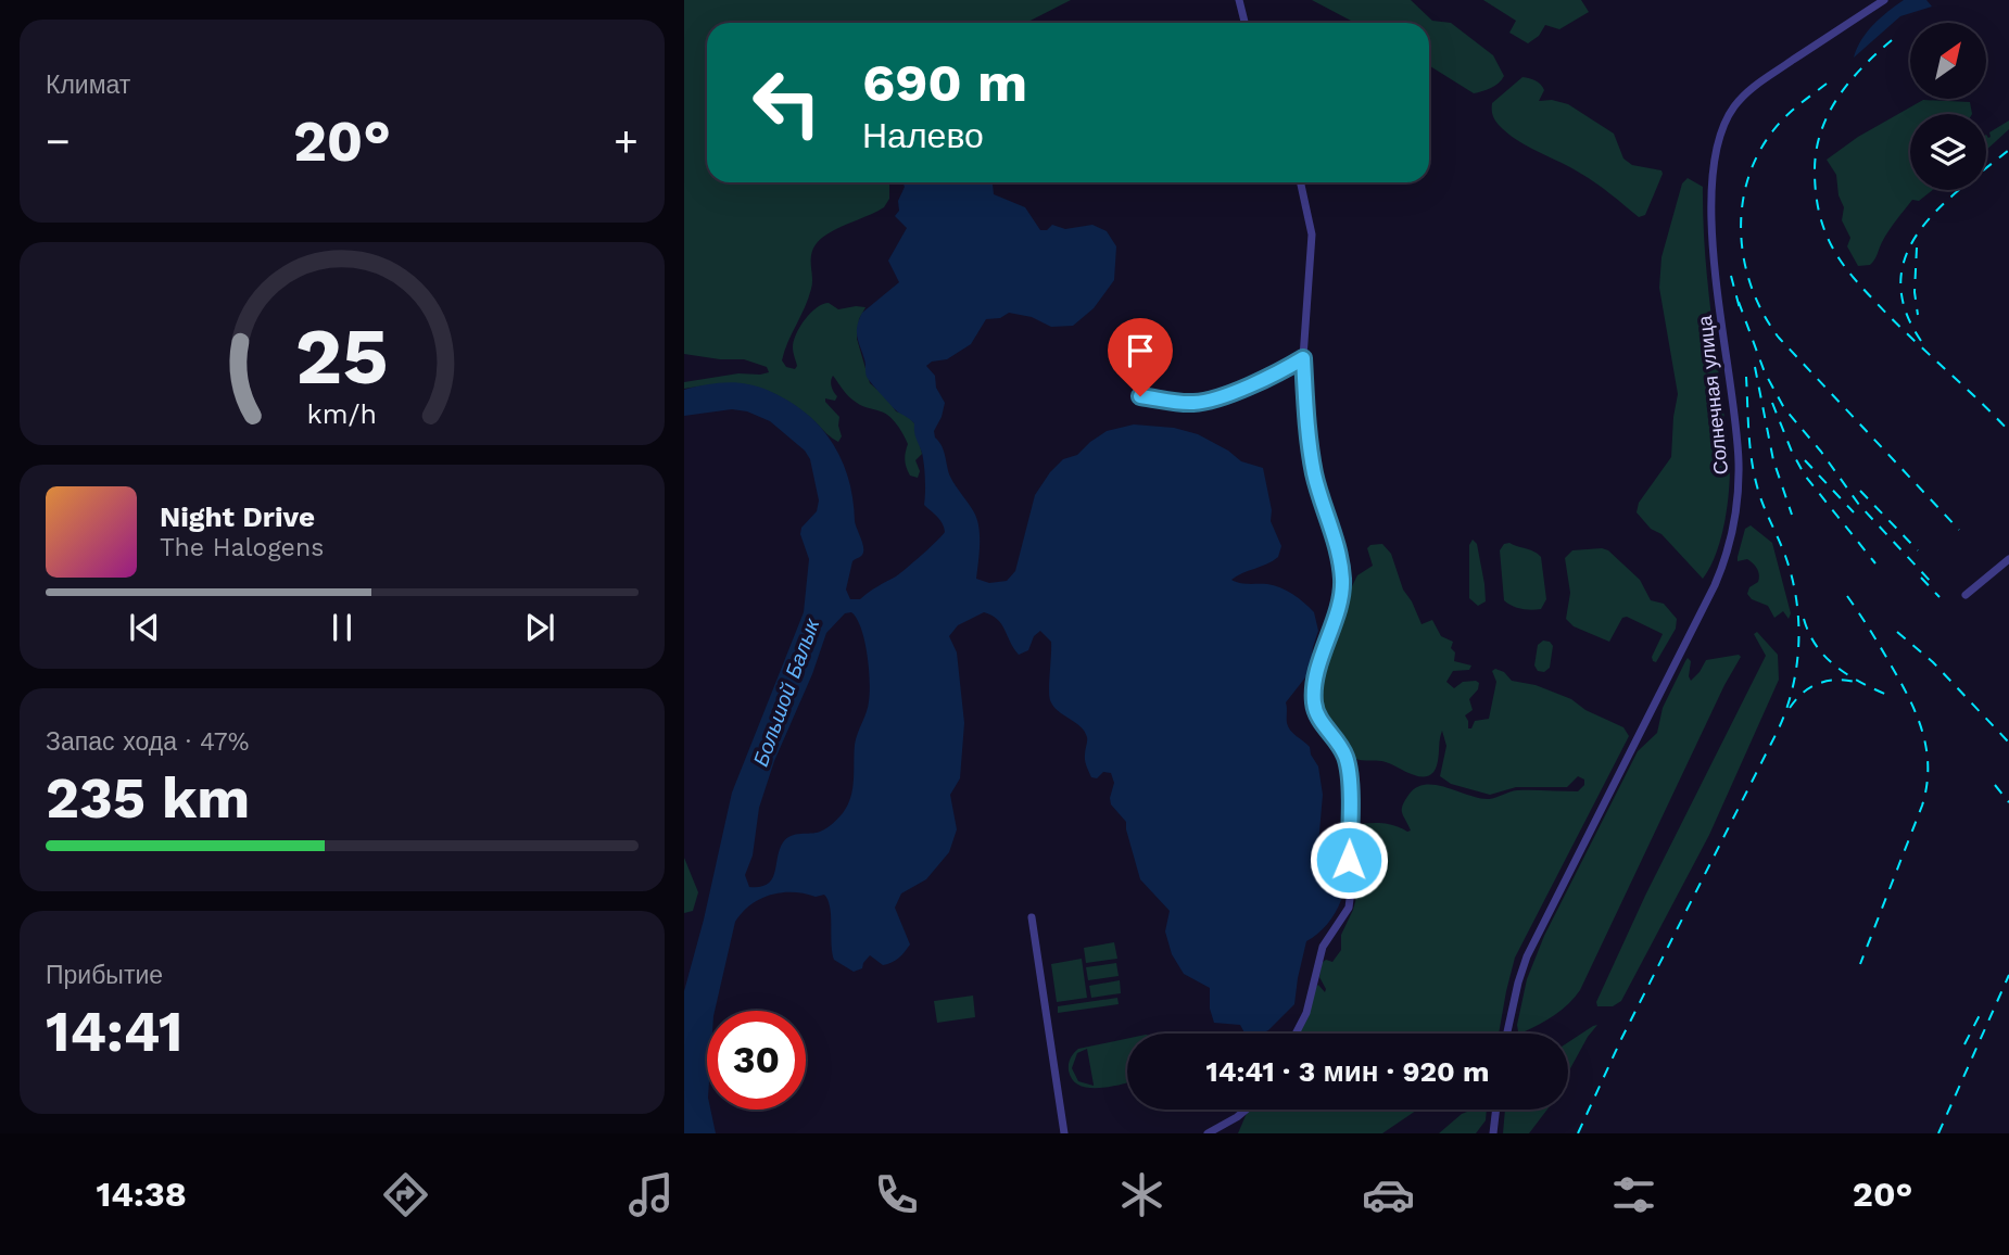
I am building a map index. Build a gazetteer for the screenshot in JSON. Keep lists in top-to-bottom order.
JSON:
{
  "streets": {
    "street": ["Солнечная улица"]
  },
  "water": ["Большой Балык"],
  "north": "top right",
  "page": {
    "tile": [
      "Климат",
      ["Запас хода · 47%", "235 km"],
      ["Прибытие", "14:41"]
    ],
    "turn": ["690 m", "Налево"],
    "heat": ["−", "20°", "+"],
    "song": ["Night Drive", "The Halogens"],
    "limit": "30",
    "trip": "14:41 · 3 мин · 920 m",
    "tabs": ["14:38", "20°"],
    "gauge": ["25", "km/h"]
  }
}
